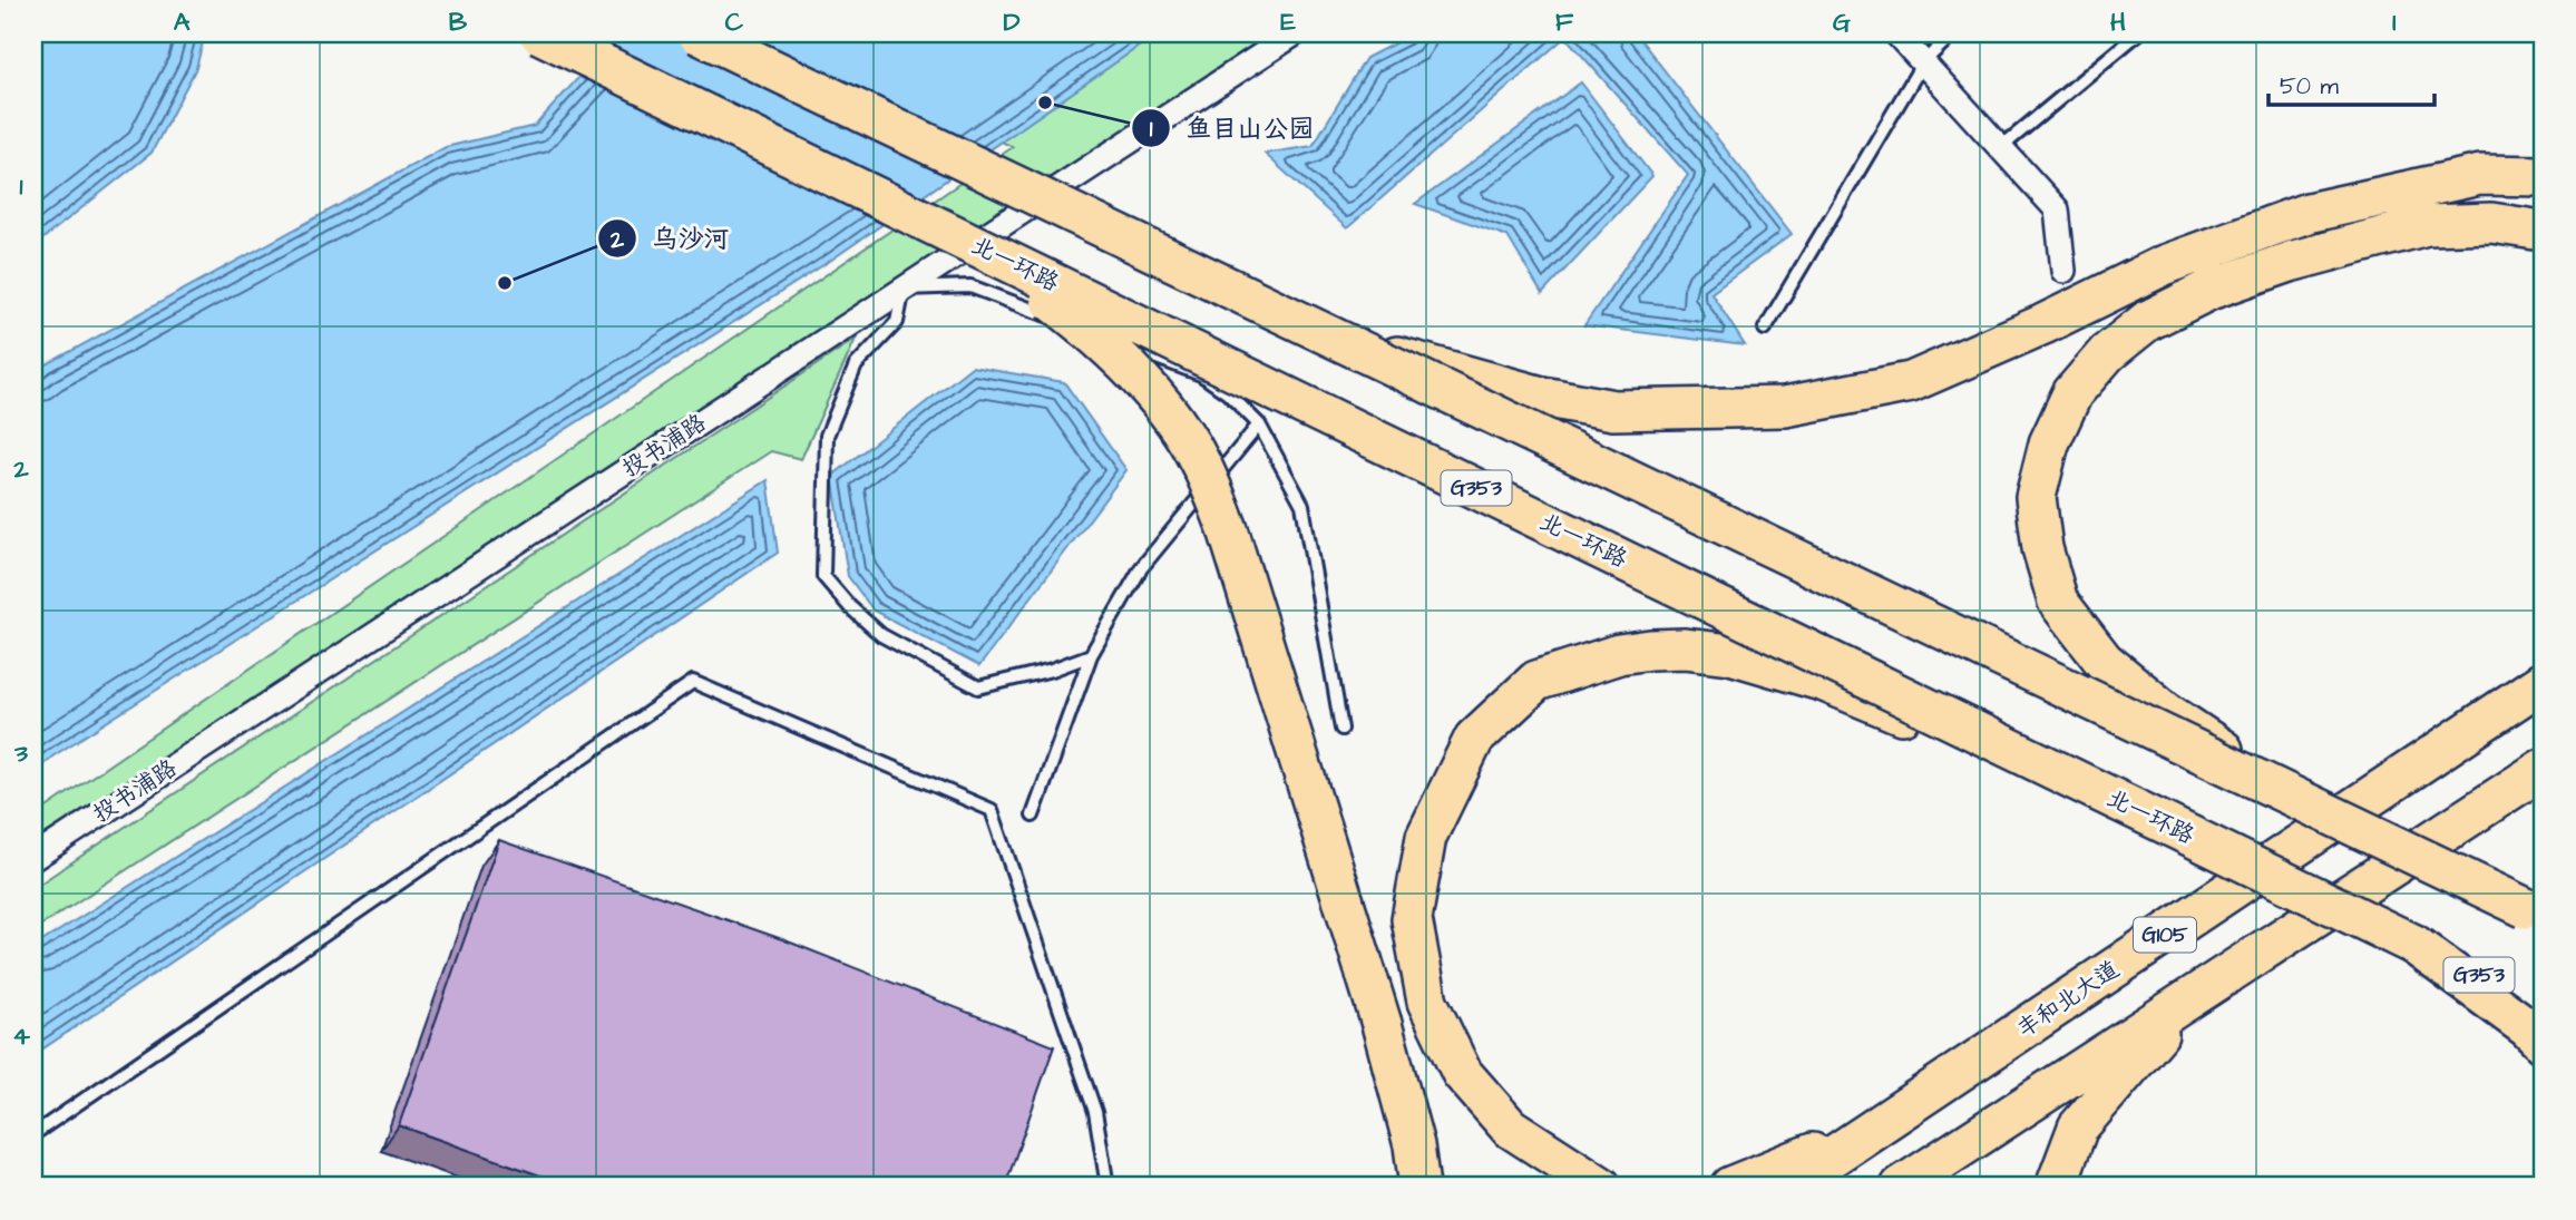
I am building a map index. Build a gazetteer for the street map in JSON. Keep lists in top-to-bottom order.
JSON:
{
  "streets": {
    "highway": [
      "北一环路",
      "G353",
      "G105",
      "丰和北大道"
    ],
    "street": ["投书浦路"]
  },
  "places": ["鱼目山公园", "乌沙河"],
  "scale_bar": "50 m",
  "grid": {
    "columns": [
      "A",
      "B",
      "C",
      "D",
      "E",
      "F",
      "G",
      "H",
      "I"
    ],
    "rows": [
      "1",
      "2",
      "3",
      "4"
    ]
  }
}
